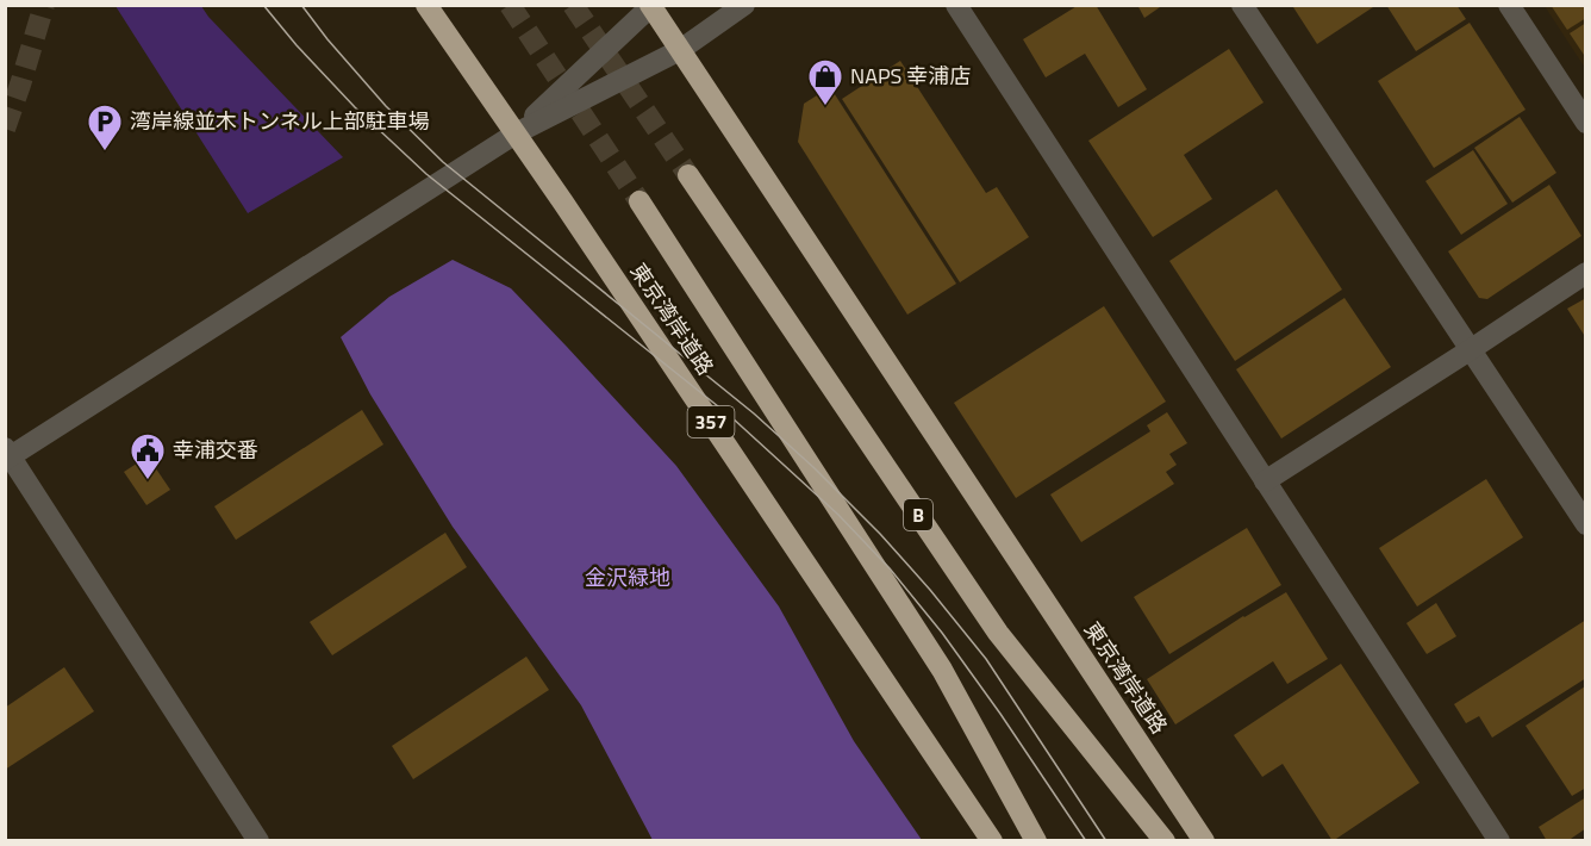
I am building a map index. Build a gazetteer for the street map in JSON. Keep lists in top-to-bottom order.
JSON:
{
  "streets": {
    "highway": ["東京湾岸道路", "357", "B"]
  },
  "parks": ["金沢緑地"],
  "places": {
    "shop": ["NAPS 幸浦店"],
    "parking": ["湾岸線並木トンネル上部駐車場"],
    "public building": ["幸浦交番"]
  }
}
